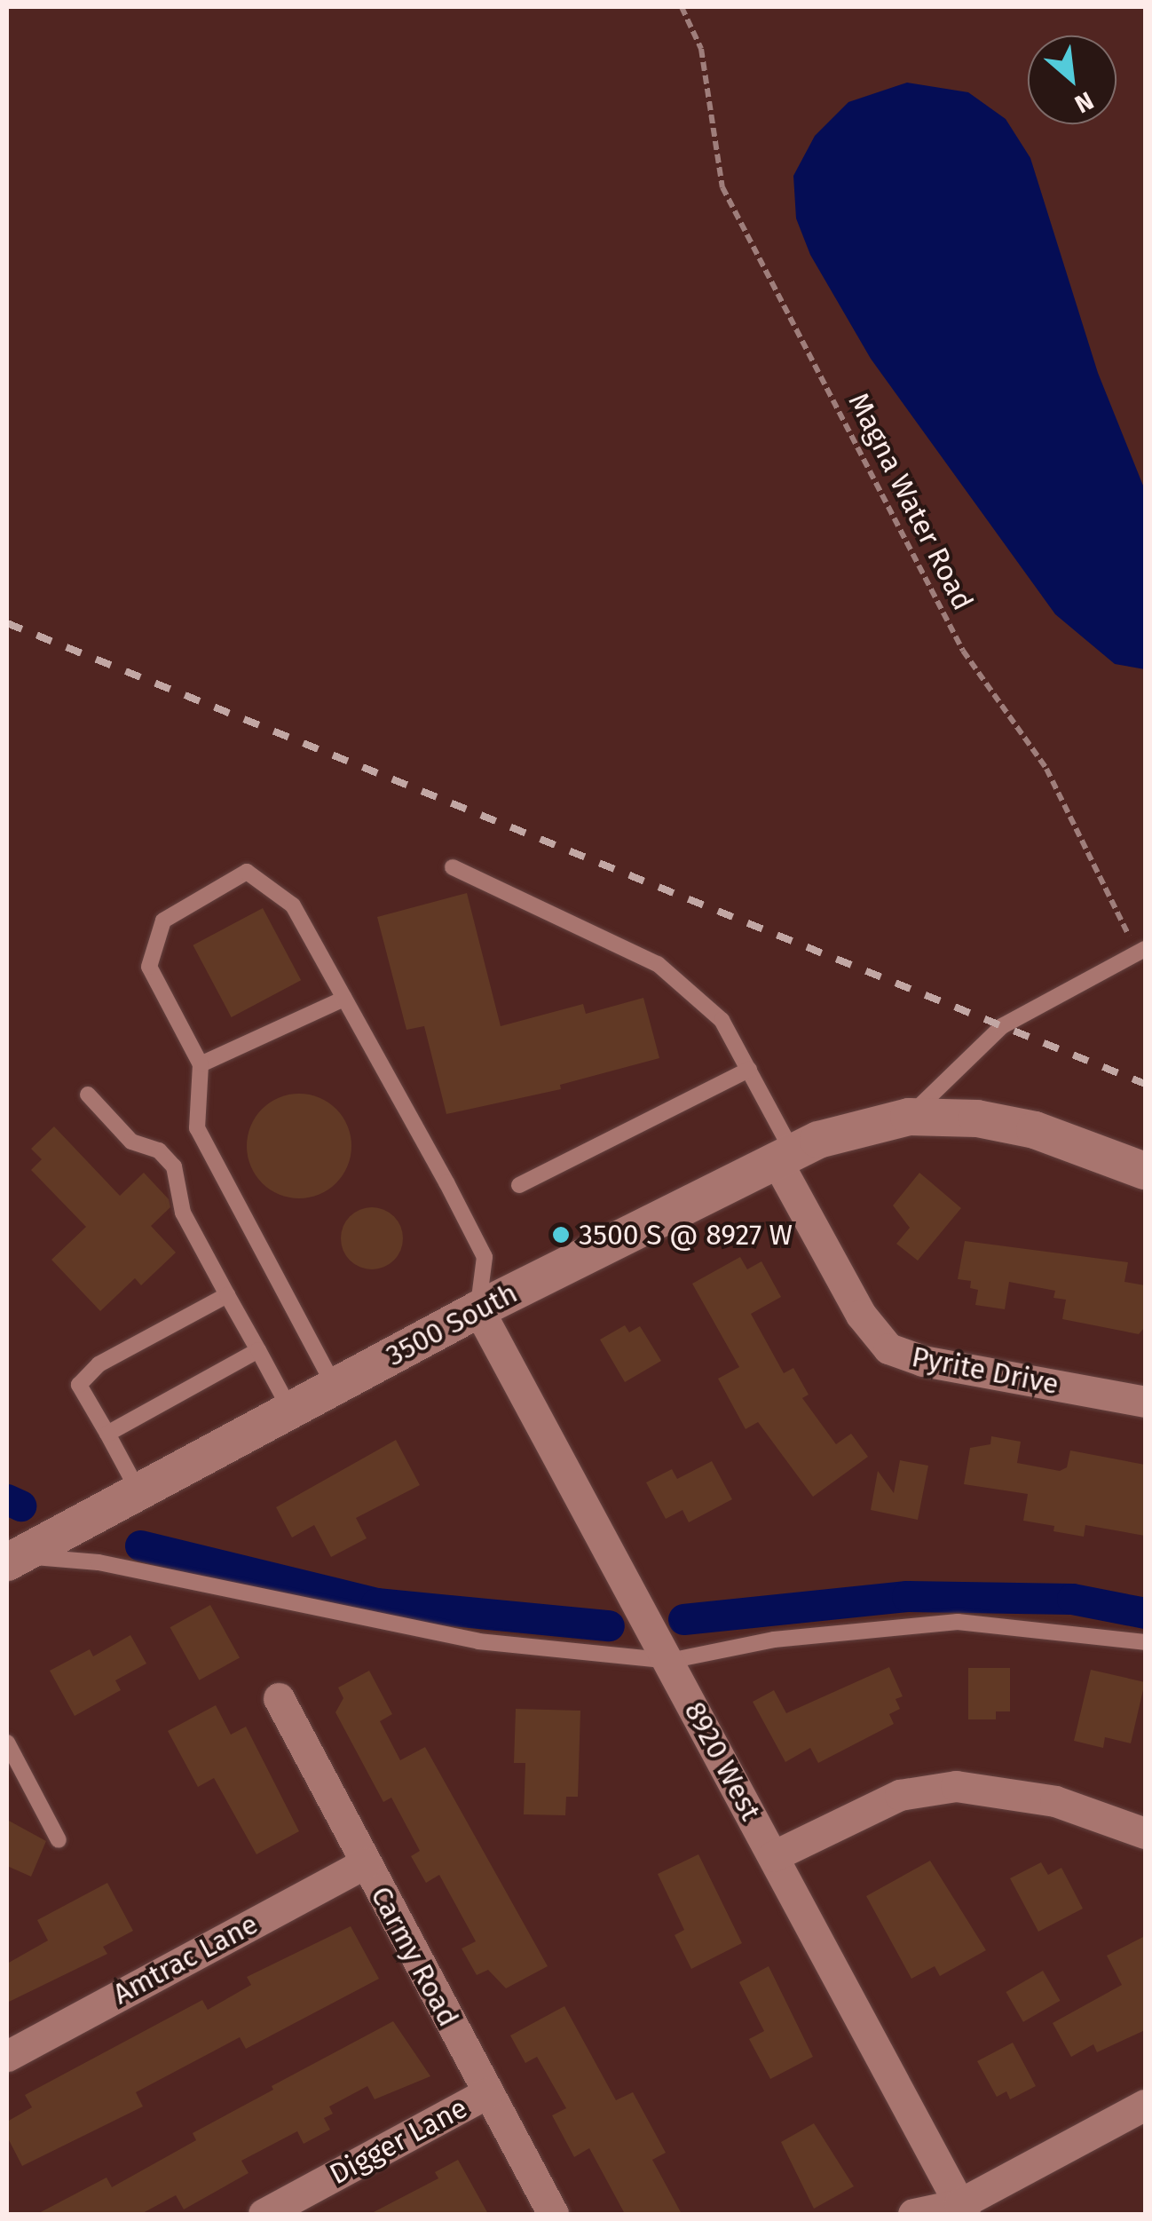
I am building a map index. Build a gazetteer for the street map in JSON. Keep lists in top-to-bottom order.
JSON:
{
  "streets": {
    "street": [
      "3500 South",
      "Pyrite Drive",
      "8920 West",
      "Carmy Road",
      "Amtrac Lane",
      "Digger Lane"
    ],
    "path": ["Magna Water Road"]
  },
  "crossings": [
    ["3500 South", "Pyrite Drive"],
    ["3500 South", "8920 West"],
    ["Carmy Road", "Amtrac Lane"],
    ["Carmy Road", "Digger Lane"]
  ],
  "places": ["3500 S @ 8927 W"],
  "north": "bottom right"
}
